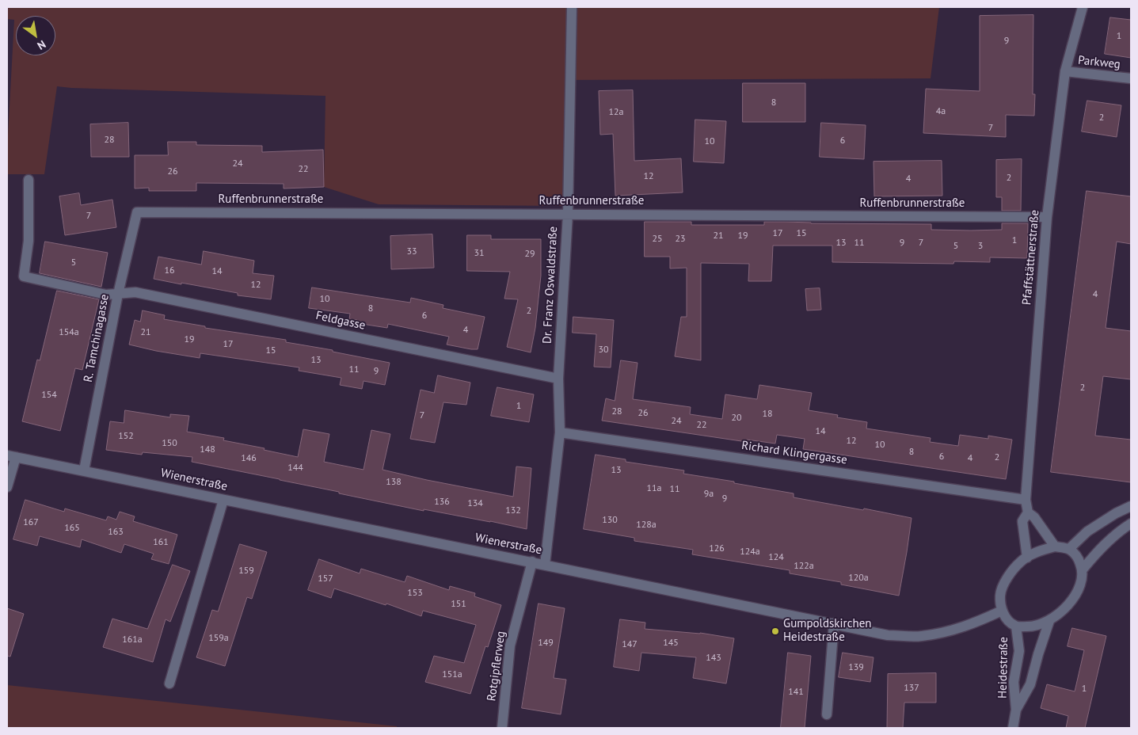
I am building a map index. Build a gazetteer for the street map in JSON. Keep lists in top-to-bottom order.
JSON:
{
  "streets": {
    "street": [
      "Parkweg",
      "Ruffenbrunnerstraße",
      "Pfaffstättnerstraße",
      "Dr. Franz Oswaldstraße",
      "Feldgasse",
      "R. Tamchinagasse",
      "Richard Klingergasse",
      "Wienerstraße",
      "Rotgipflerweg",
      "Heidestraße"
    ]
  },
  "crossings": [
    ["Parkweg", "Pfaffstättnerstraße"],
    ["Ruffenbrunnerstraße", "Pfaffstättnerstraße"],
    ["Ruffenbrunnerstraße", "Dr. Franz Oswaldstraße"],
    ["Ruffenbrunnerstraße", "R. Tamchinagasse"],
    ["Pfaffstättnerstraße", "Richard Klingergasse"],
    ["Pfaffstättnerstraße", "Wienerstraße"],
    ["Pfaffstättnerstraße", "Heidestraße"],
    ["Dr. Franz Oswaldstraße", "Feldgasse"],
    ["Dr. Franz Oswaldstraße", "Richard Klingergasse"],
    ["Dr. Franz Oswaldstraße", "Wienerstraße"],
    ["Feldgasse", "R. Tamchinagasse"],
    ["R. Tamchinagasse", "Wienerstraße"],
    ["Wienerstraße", "Rotgipflerweg"],
    ["Wienerstraße", "Heidestraße"]
  ],
  "places": ["Gumpoldskirchen Heidestraße"],
  "house_numbers": [
    "1",
    "9",
    "8",
    "4a",
    "12a",
    "2",
    "7",
    "28",
    "6",
    "10",
    "24",
    "22",
    "26",
    "12",
    "2",
    "4",
    "7",
    "17",
    "15",
    "21",
    "19",
    "25",
    "23",
    "1",
    "13",
    "11",
    "9",
    "7",
    "5",
    "3",
    "33",
    "31",
    "29",
    "5",
    "16",
    "14",
    "12",
    "4",
    "10",
    "8",
    "2",
    "6",
    "4",
    "154a",
    "21",
    "19",
    "17",
    "30",
    "15",
    "13",
    "11",
    "9",
    "2",
    "154",
    "1",
    "28",
    "26",
    "18",
    "7",
    "20",
    "24",
    "22",
    "14",
    "152",
    "12",
    "150",
    "10",
    "148",
    "8",
    "6",
    "2",
    "146",
    "4",
    "144",
    "13",
    "138",
    "11a",
    "11",
    "9a",
    "9",
    "136",
    "134",
    "132",
    "130",
    "167",
    "128a",
    "165",
    "163",
    "161",
    "126",
    "124a",
    "124",
    "122a",
    "159",
    "120a",
    "157",
    "153",
    "151",
    "159a",
    "161a",
    "149",
    "145",
    "147",
    "143",
    "139",
    "151a",
    "137",
    "1",
    "141"
  ],
  "north": "bottom right"
}
